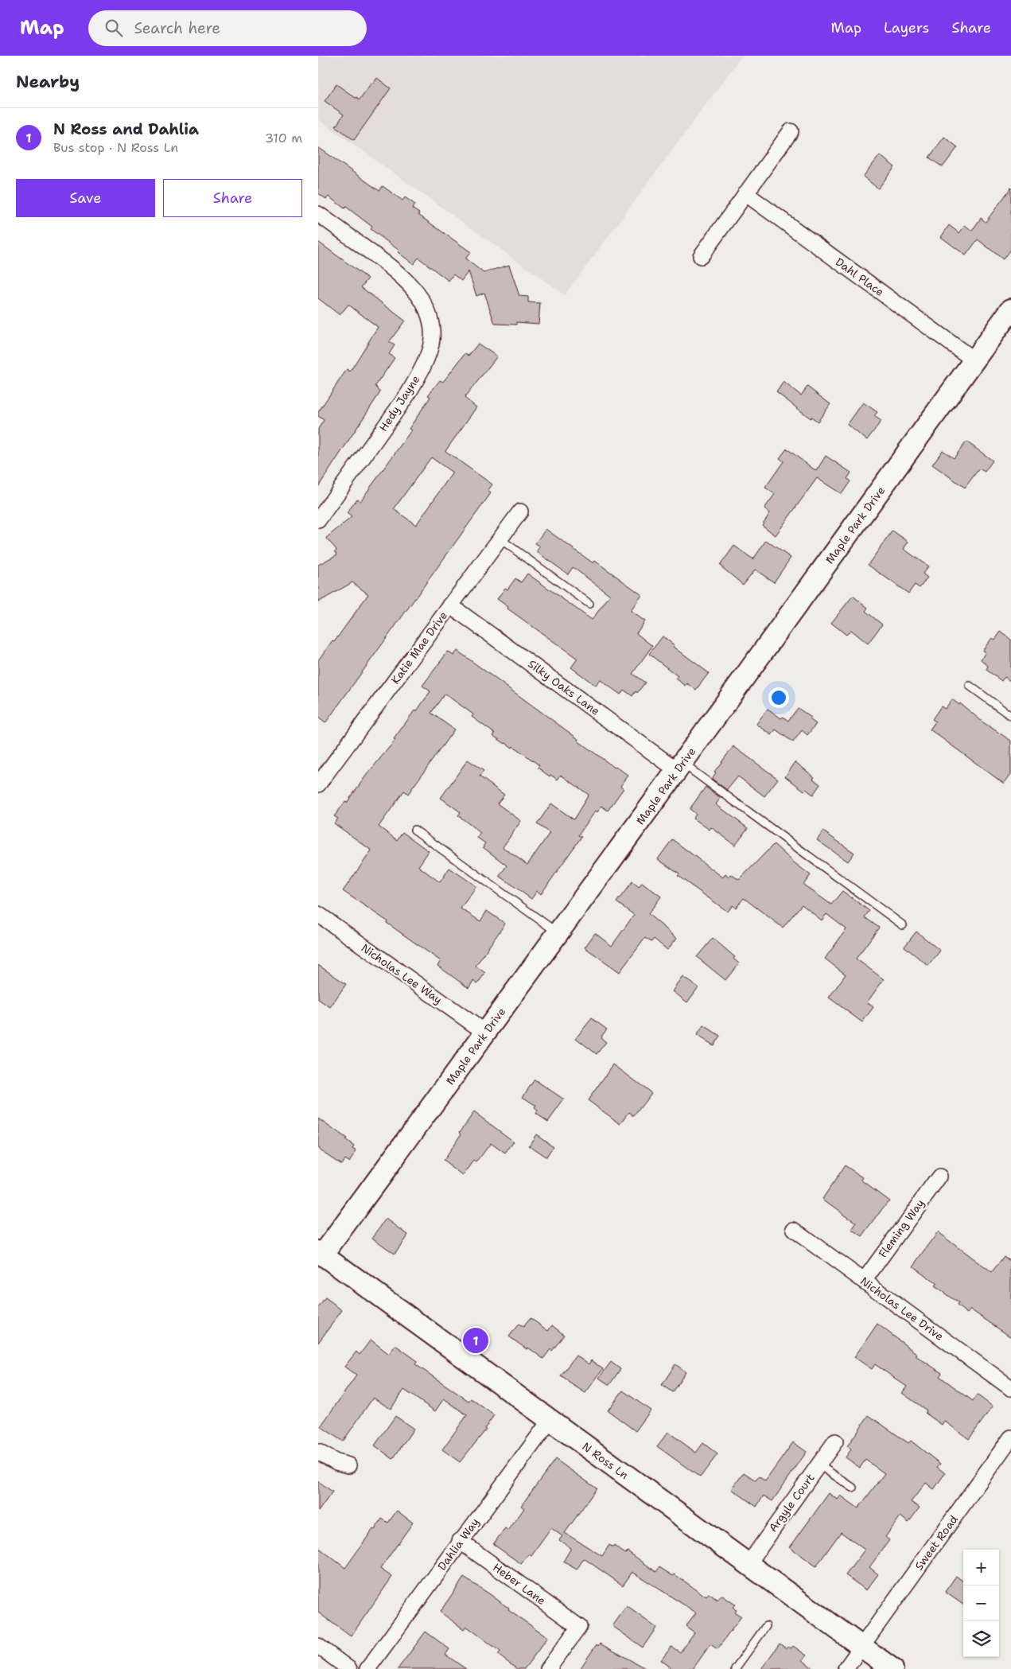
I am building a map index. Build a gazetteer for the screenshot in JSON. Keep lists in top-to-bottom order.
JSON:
{
  "streets": {
    "street": [
      "Dahl Place",
      "Hedy Jayne",
      "Maple Park Drive",
      "Katie Mae Drive",
      "Silky Oaks Lane",
      "Nicholas Lee Way",
      "Fleming Way",
      "Nicholas Lee Drive",
      "N Ross Ln",
      "Argyle Court",
      "Sweet Road",
      "Dahlia Way",
      "Heber Lane"
    ]
  },
  "crossings": [
    ["Dahl Place", "Maple Park Drive"],
    ["Maple Park Drive", "Silky Oaks Lane"],
    ["Maple Park Drive", "Nicholas Lee Way"],
    ["Maple Park Drive", "N Ross Ln"],
    ["Katie Mae Drive", "Silky Oaks Lane"],
    ["Fleming Way", "Nicholas Lee Drive"],
    ["N Ross Ln", "Argyle Court"],
    ["N Ross Ln", "Sweet Road"],
    ["N Ross Ln", "Dahlia Way"],
    ["Dahlia Way", "Heber Lane"]
  ],
  "page": {
    "header": "Map",
    "search": "Search here",
    "nav": ["Map", "Layers", "Share"],
    "heading": "Nearby",
    "list": [
      {
        "mark": "1",
        "name": "N Ross and Dahlia",
        "note": "Bus stop · N Ross Ln",
        "value": "310 m"
      }
    ],
    "buttons": ["Save", "Share"],
    "pins": "1",
    "map_buttons": ["+", "−"]
  }
}
